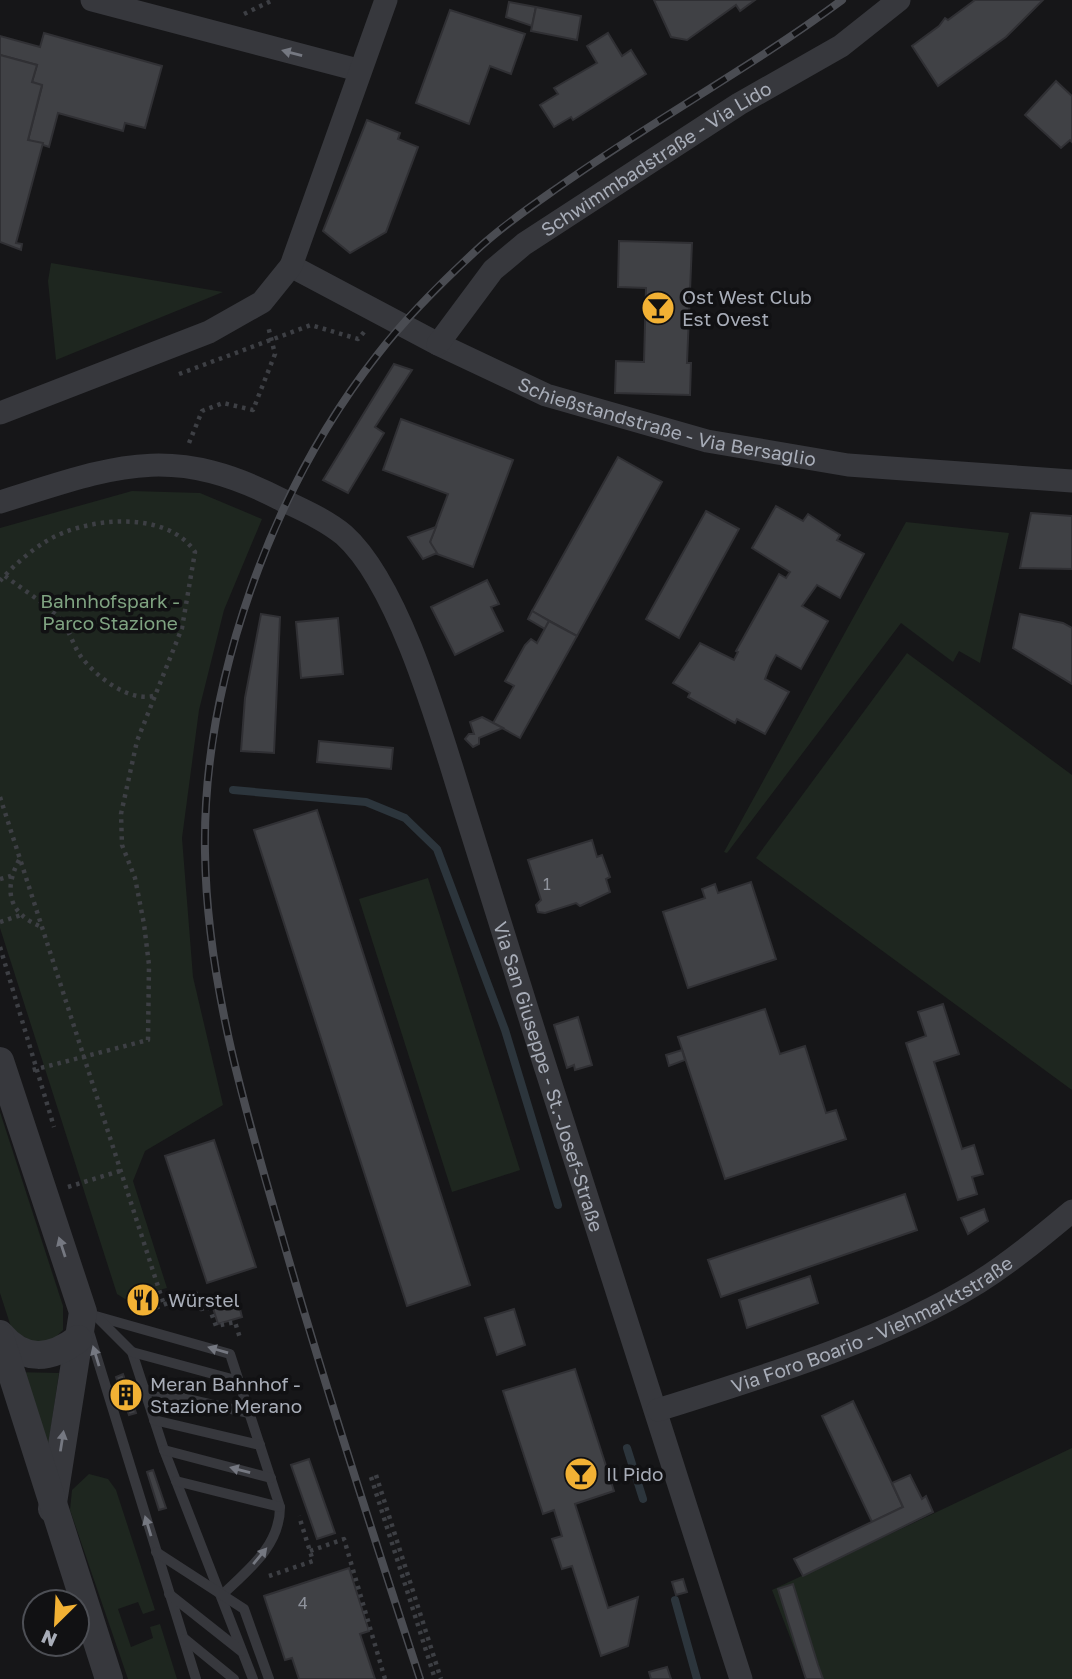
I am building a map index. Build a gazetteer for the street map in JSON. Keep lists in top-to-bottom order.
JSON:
{
  "streets": {
    "street": [
      "Schwimmbadstraße - Via Lido",
      "Schießstandstraße - Via Bersaglio",
      "Via San Giuseppe - St.-Josef-Straße",
      "Via Foro Boario - Viehmarktstraße"
    ]
  },
  "crossings": [
    ["Schwimmbadstraße - Via Lido", "Schießstandstraße - Via Bersaglio"],
    ["Via San Giuseppe - St.-Josef-Straße", "Via Foro Boario - Viehmarktstraße"]
  ],
  "parks": ["Bahnhofspark - Parco Stazione"],
  "places": {
    "bar": ["Ost West Club Est Ovest", "Il Pido"],
    "restaurant": ["Würstel"],
    "building": ["Meran Bahnhof - Stazione Merano"]
  },
  "house_numbers": ["1", "4"],
  "north": "bottom left"
}
